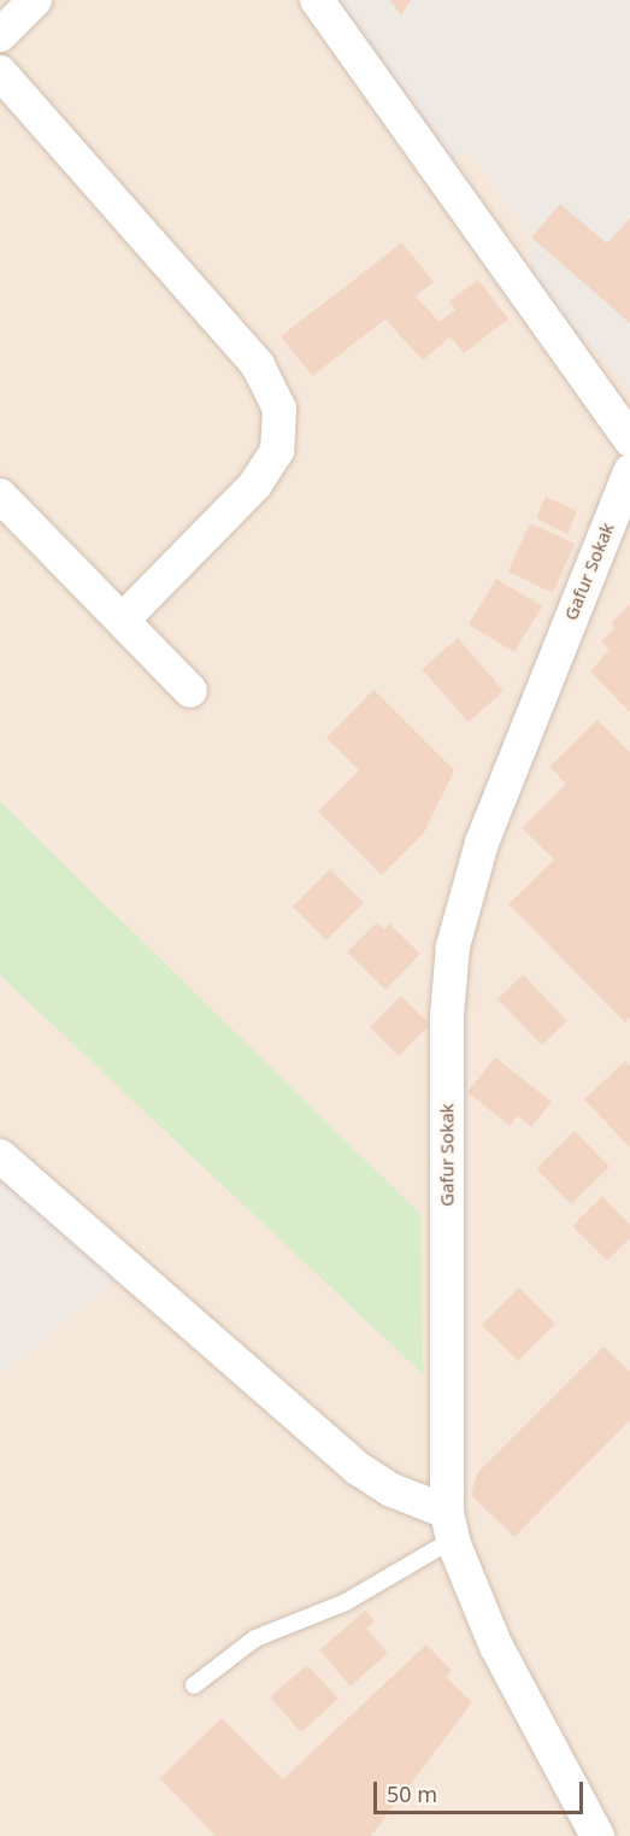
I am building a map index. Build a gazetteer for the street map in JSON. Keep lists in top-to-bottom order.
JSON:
{
  "streets": {
    "street": ["Gafur Sokak"]
  },
  "scale_bar": "50 m"
}
